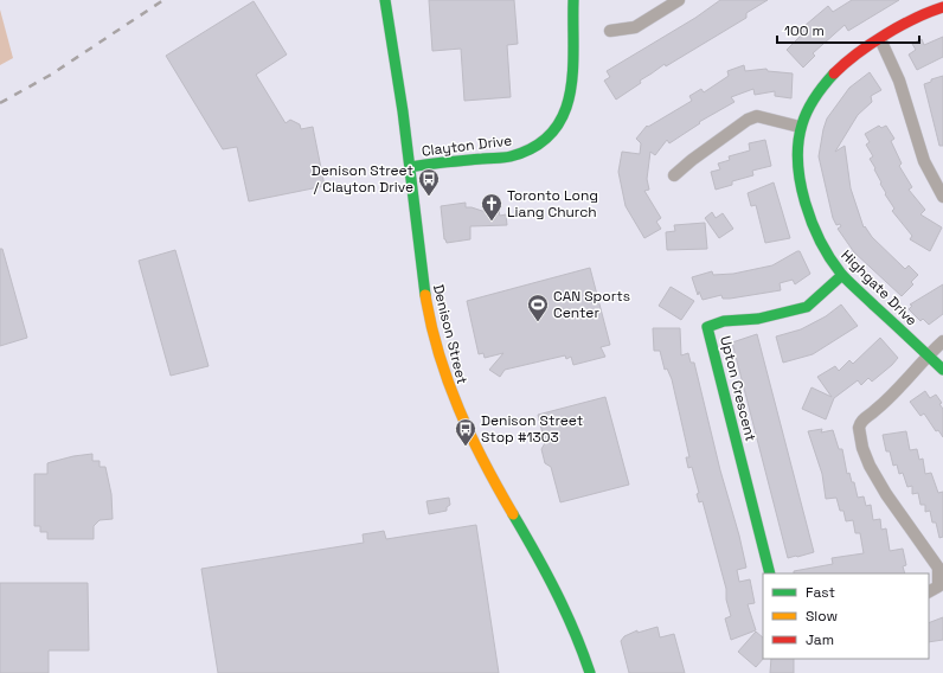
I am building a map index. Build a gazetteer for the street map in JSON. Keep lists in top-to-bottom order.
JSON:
{
  "streets": {
    "street": [
      "Clayton Drive",
      "Highgate Drive",
      "Denison Street",
      "Upton Crescent"
    ]
  },
  "crossings": [
    ["Clayton Drive", "Denison Street"],
    ["Highgate Drive", "Upton Crescent"]
  ],
  "places": {
    "bus stop": ["Denison Street / Clayton Drive", "Denison Street Stop #1303"],
    "church": ["Toronto Long Liang Church"],
    "sports": ["CAN Sports Center"]
  },
  "legend": ["Fast", "Slow", "Jam"],
  "scale_bar": "100 m"
}
